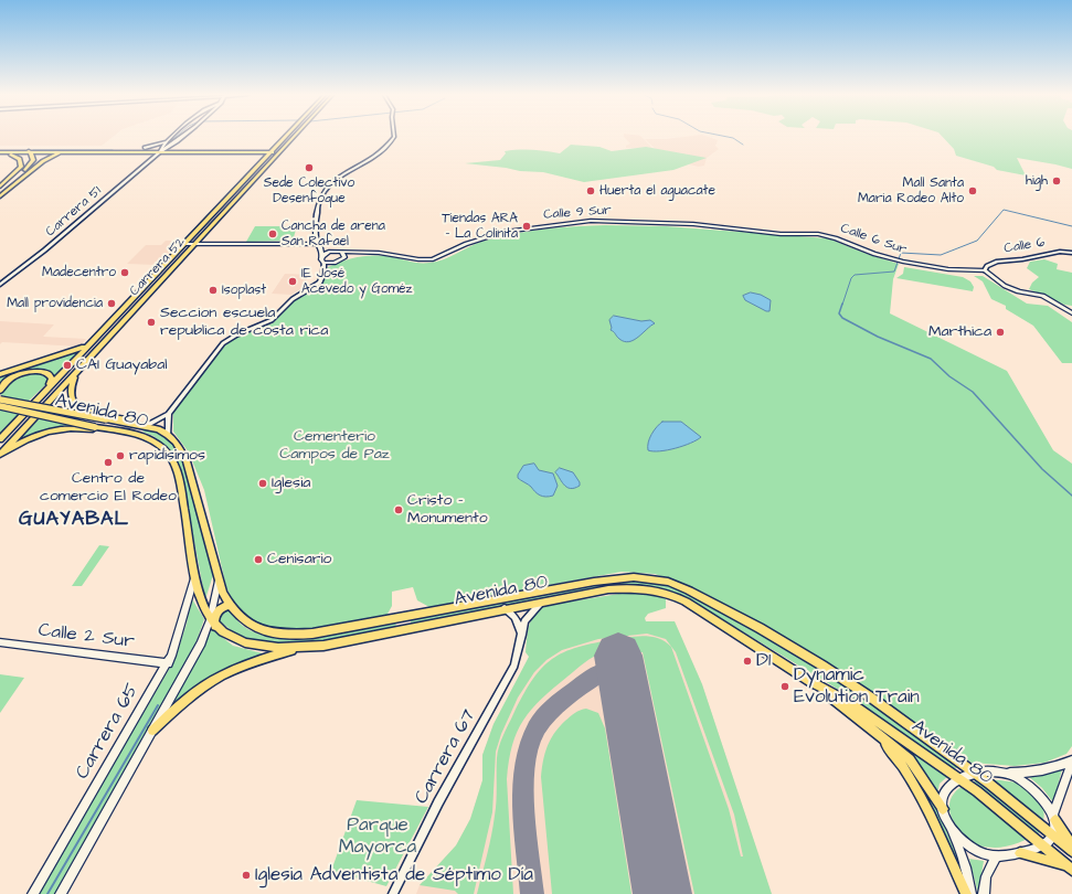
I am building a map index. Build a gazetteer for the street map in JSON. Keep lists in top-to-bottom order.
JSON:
{
  "streets": {
    "main road": [
      "Calle 9 Sur",
      "Calle 6 Sur",
      "Carrera 52",
      "Avenida 80",
      "Calle 2 Sur",
      "Carrera 65"
    ],
    "street": ["Carrera 51", "Calle 6", "Carrera 67"]
  },
  "crossings": [
    ["Calle 9 Sur", "Calle 6 Sur"],
    ["Calle 6 Sur", "Calle 6"],
    ["Avenida 80", "Carrera 65"],
    ["Avenida 80", "Carrera 67"],
    ["Calle 2 Sur", "Carrera 65"]
  ],
  "districts": ["GUAYABAL"],
  "parks": ["Cementerio Campos de Paz", "Parque Mayorca"],
  "places": [
    "Sede Colectivo Desenfoque",
    "high",
    "Huerta el aguacate",
    "Mall Santa Maria Rodeo Alto",
    "Tiendas ARA - La Colinita",
    "Cancha de arena San Rafael",
    "Madecentro",
    "IE José Acevedo y Goméz",
    "Isoplast",
    "Mall providencia",
    "Seccion escuela republica de costa rica",
    "Marthica",
    "CAI Guayabal",
    "rapidisimos",
    "Centro de comercio El Rodeo",
    "Iglesia",
    "Cristo - Monumento",
    "Cenisario",
    "D1",
    "Dynamic Evolution Train",
    "Iglesia Adventista de Séptimo Día"
  ]
}
